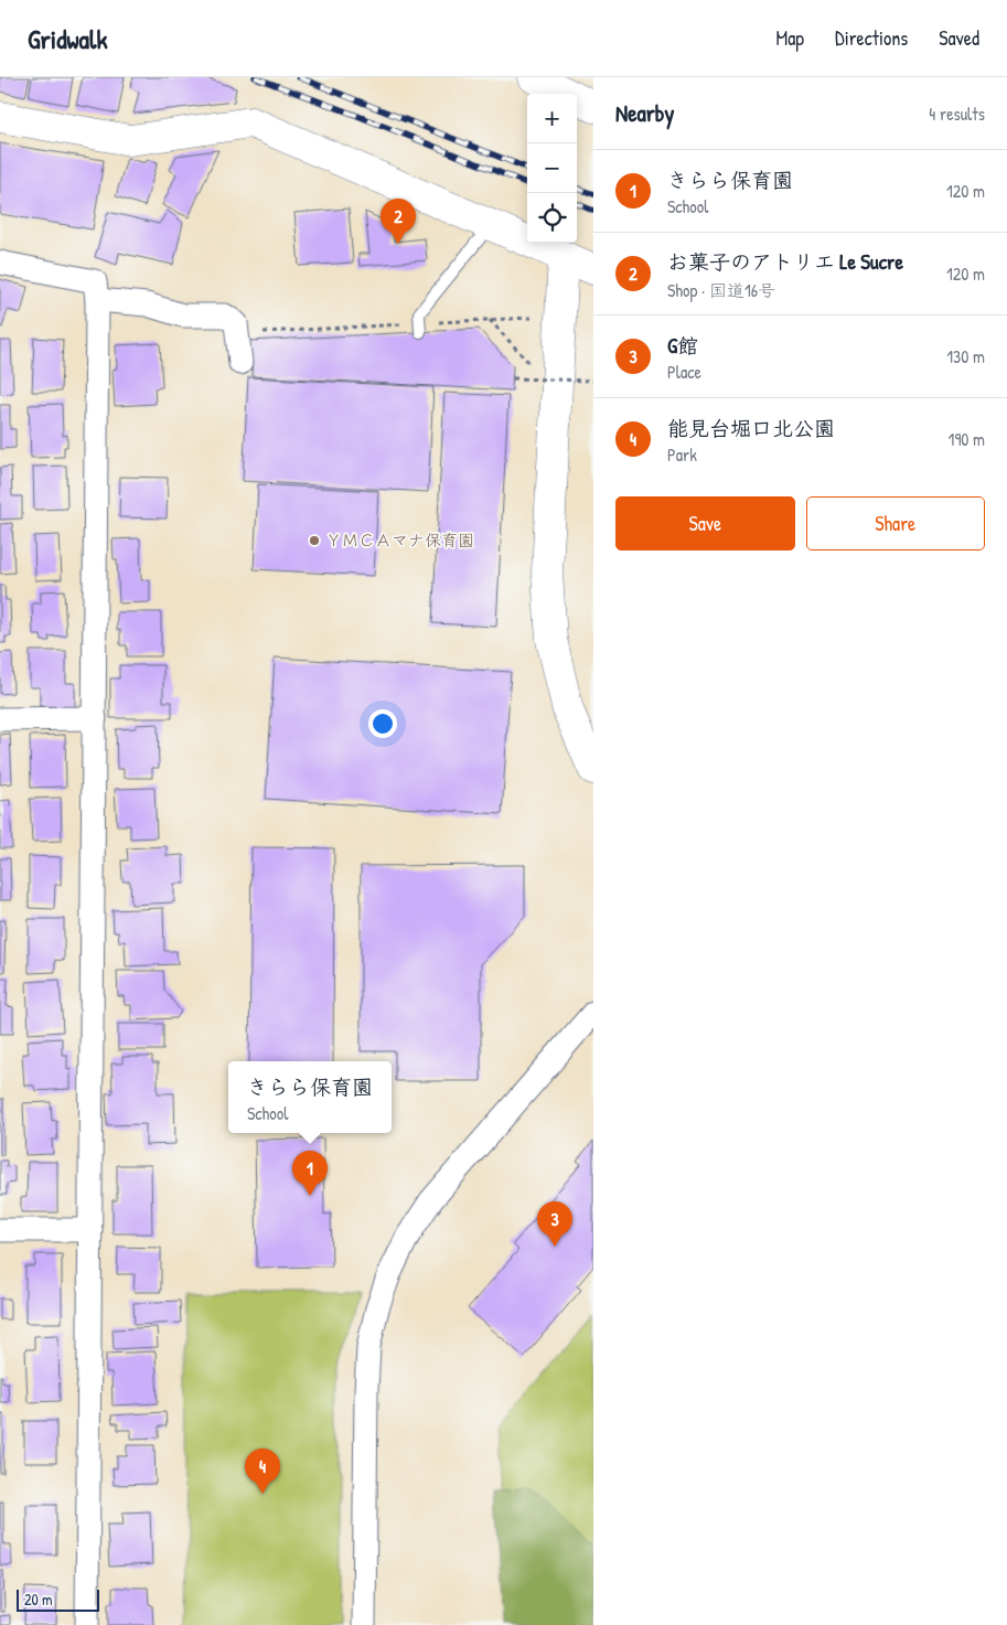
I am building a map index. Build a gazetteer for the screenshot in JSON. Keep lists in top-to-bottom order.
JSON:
{
  "places": ["ＹＭＣＡマナ保育園"],
  "scale_bar": "20 m",
  "page": {
    "header": "Gridwalk",
    "nav": ["Map", "Directions", "Saved"],
    "heading": ["Nearby", "4 results"],
    "map_buttons": ["+", "−"],
    "list": [
      {
        "mark": "1",
        "name": "きらら保育園",
        "note": "School",
        "value": "120 m"
      },
      {
        "mark": "2",
        "name": "お菓子のアトリエ Le Sucre",
        "note": "Shop · 国道16号",
        "value": "120 m"
      },
      {
        "mark": "3",
        "name": "G館",
        "note": "Place",
        "value": "130 m"
      },
      {
        "mark": "4",
        "name": "能見台堀口北公園",
        "note": "Park",
        "value": "190 m"
      }
    ],
    "pins": [
      "2",
      "1",
      "3",
      "4"
    ],
    "buttons": ["Save", "Share"],
    "popup": ["きらら保育園", "School"],
    "scale": "20 m"
  }
}
